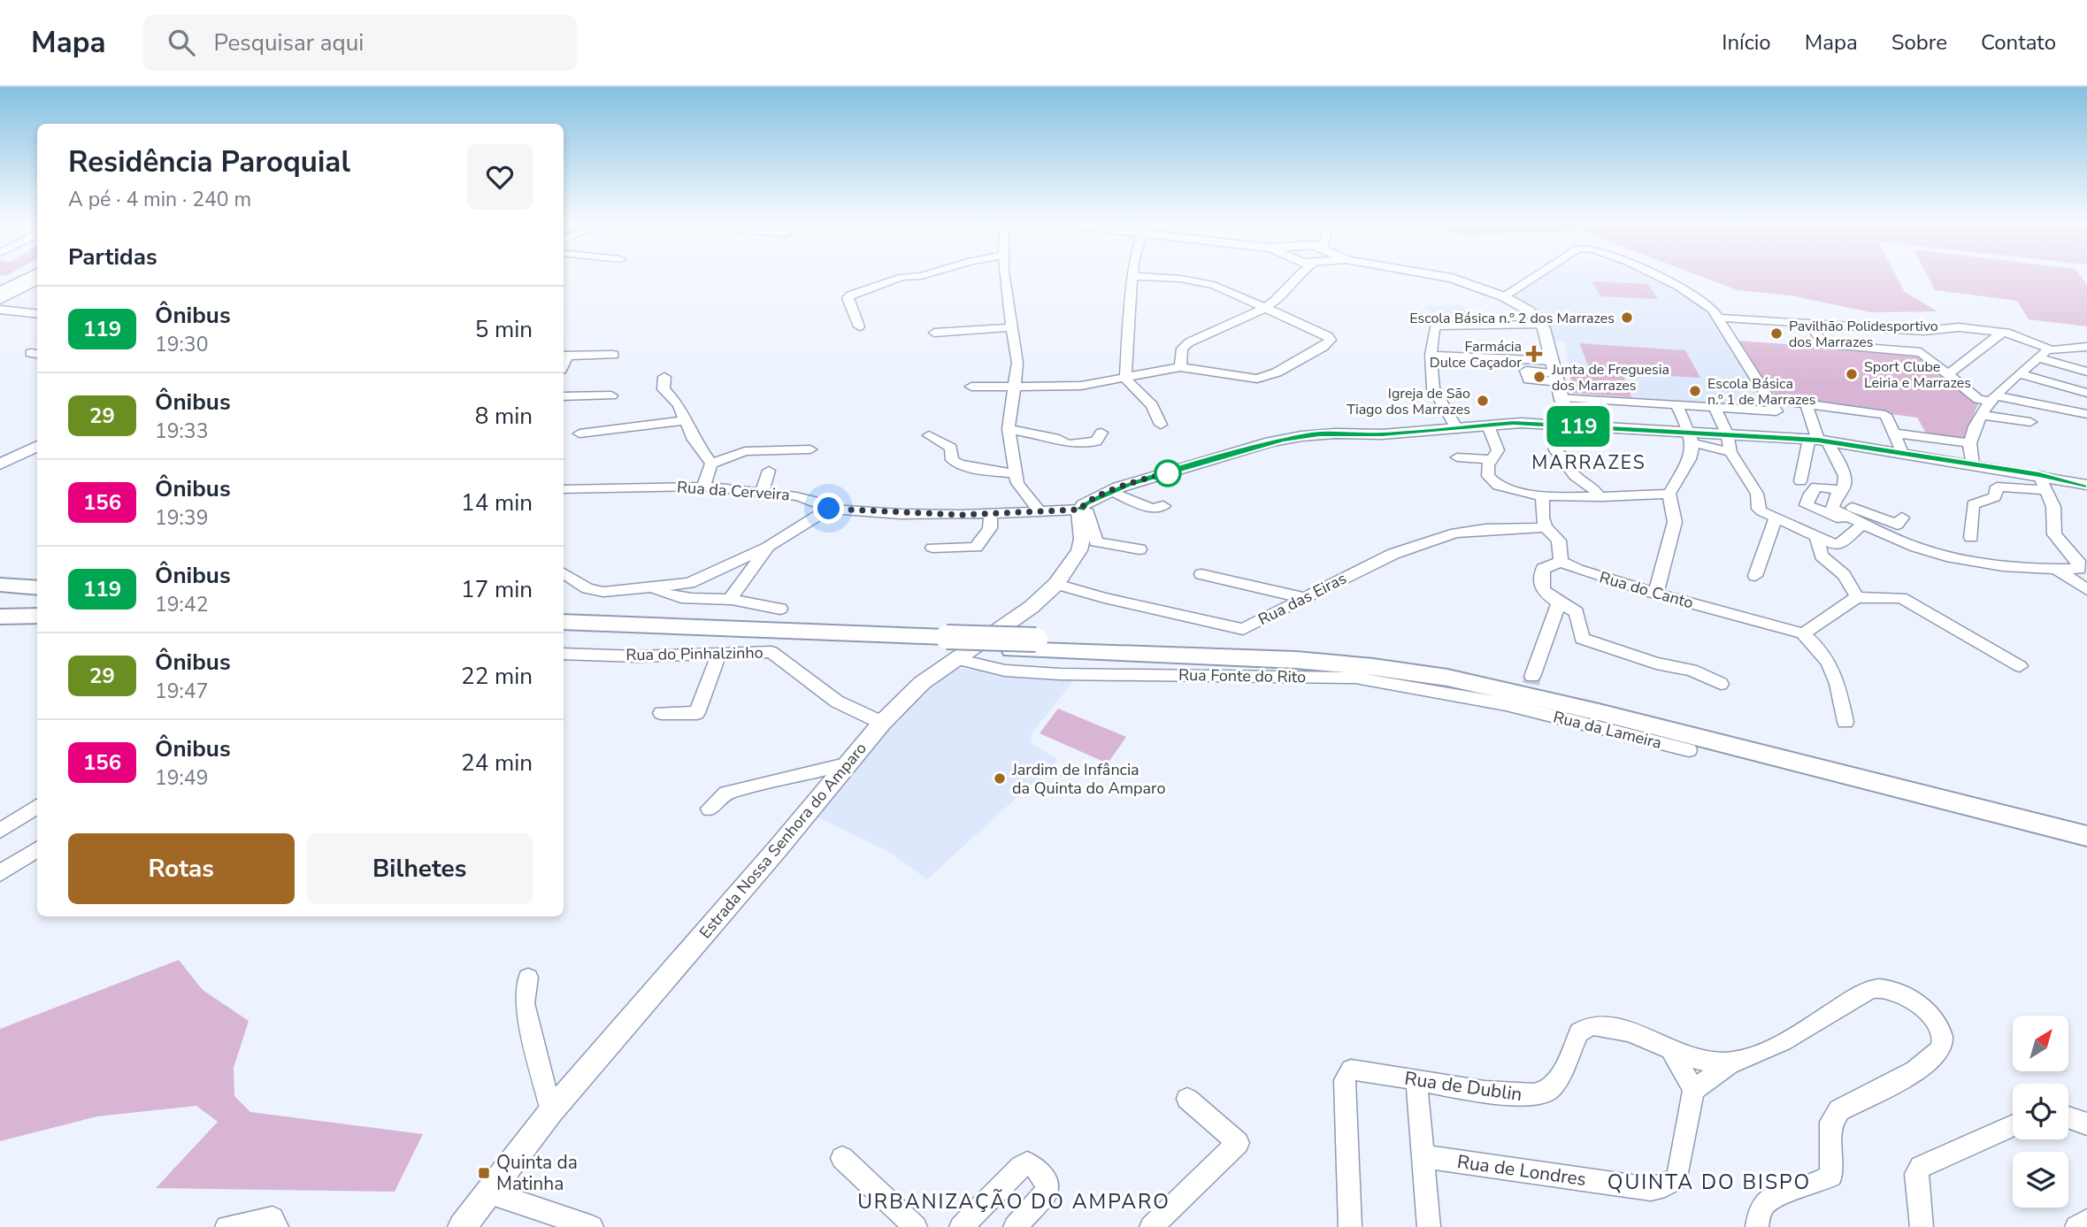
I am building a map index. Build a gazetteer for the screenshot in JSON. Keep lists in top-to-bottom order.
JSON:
{
  "streets": {
    "main road": ["Estrada Nossa Senhora do Amparo"],
    "street": [
      "Rua da Cerveira",
      "Rua do Canto",
      "Rua das Eiras",
      "Rua do Pinhalzinho",
      "Rua Fonte do Rito",
      "Rua da Lameira",
      "Rua de Dublin",
      "Rua de Londres"
    ]
  },
  "crossings": [
    ["Rua da Cerveira", "Estrada Nossa Senhora do Amparo"],
    ["Rua das Eiras", "Estrada Nossa Senhora do Amparo"],
    ["Rua do Pinhalzinho", "Estrada Nossa Senhora do Amparo"],
    ["Rua Fonte do Rito", "Rua da Lameira"],
    ["Rua Fonte do Rito", "Estrada Nossa Senhora do Amparo"]
  ],
  "districts": ["MARRAZES", "QUINTA DO BISPO", "URBANIZAÇÃO DO AMPARO"],
  "places": {
    "other": [
      "Escola Básica n.º 2 dos Marrazes",
      "Pavilhão Polidesportivo dos Marrazes",
      "Sport Clube Leiria e Marrazes",
      "Junta de Freguesia dos Marrazes",
      "Escola Básica n.º 1 de Marrazes",
      "Igreja de São Tiago dos Marrazes",
      "Jardim de Infância da Quinta do Amparo"
    ],
    "health": ["Farmácia Dulce Caçador"],
    "transit": ["Quinta da Matinha"]
  },
  "lines": ["bus line 119"],
  "north": "top right",
  "page": {
    "header": "Mapa",
    "search": "Pesquisar aqui",
    "nav": [
      "Início",
      "Mapa",
      "Sobre",
      "Contato"
    ],
    "on_map": "119",
    "heading": [
      ["Residência Paroquial", "A pé · 4 min · 240 m"],
      "Partidas"
    ],
    "list": [
      {
        "mark": "119",
        "name": "Ônibus",
        "note": "19:30",
        "value": "5 min"
      },
      {
        "mark": "29",
        "name": "Ônibus",
        "note": "19:33",
        "value": "8 min"
      },
      {
        "mark": "156",
        "name": "Ônibus",
        "note": "19:39",
        "value": "14 min"
      },
      {
        "mark": "119",
        "name": "Ônibus",
        "note": "19:42",
        "value": "17 min"
      },
      {
        "mark": "29",
        "name": "Ônibus",
        "note": "19:47",
        "value": "22 min"
      },
      {
        "mark": "156",
        "name": "Ônibus",
        "note": "19:49",
        "value": "24 min"
      }
    ],
    "buttons": ["Rotas", "Bilhetes"]
  }
}
